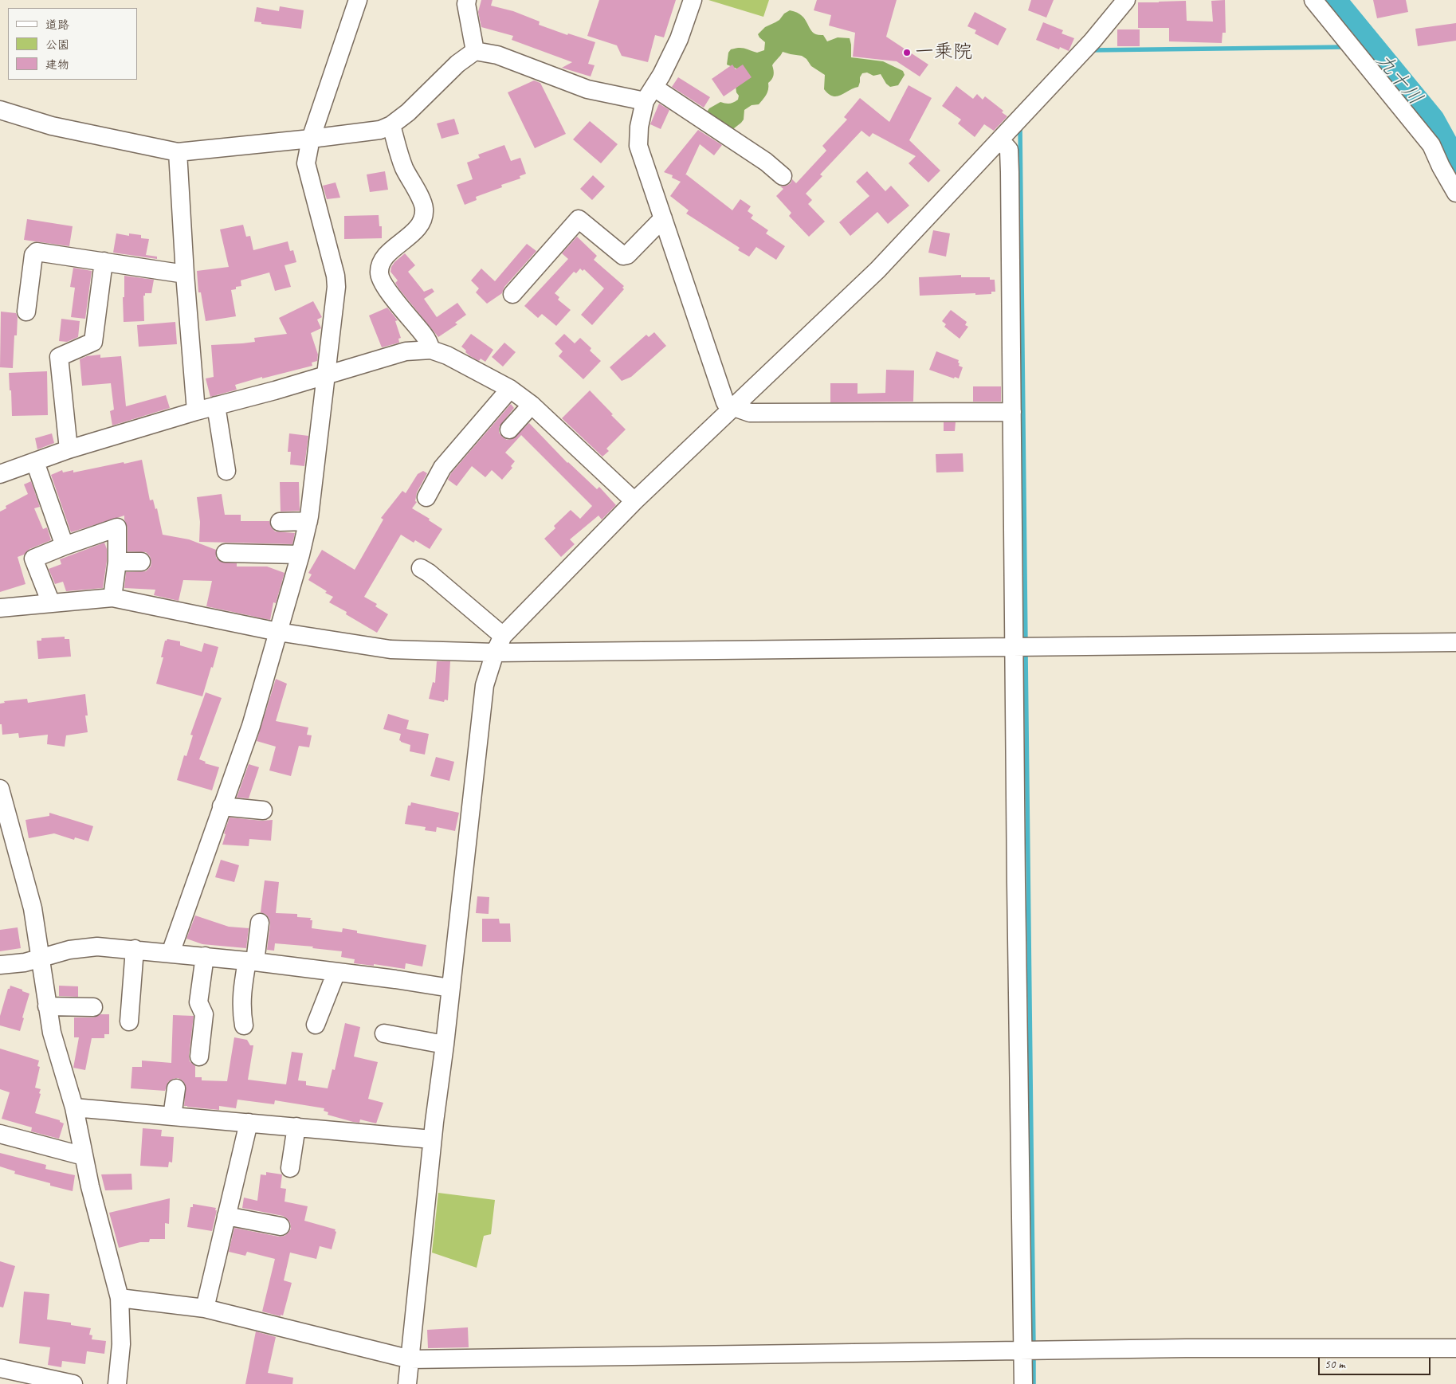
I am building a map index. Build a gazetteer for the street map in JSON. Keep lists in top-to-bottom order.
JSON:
{
  "water": ["九十川"],
  "places": ["一乗院"],
  "legend": ["道路", "公園", "建物"],
  "scale_bar": "50 m"
}
